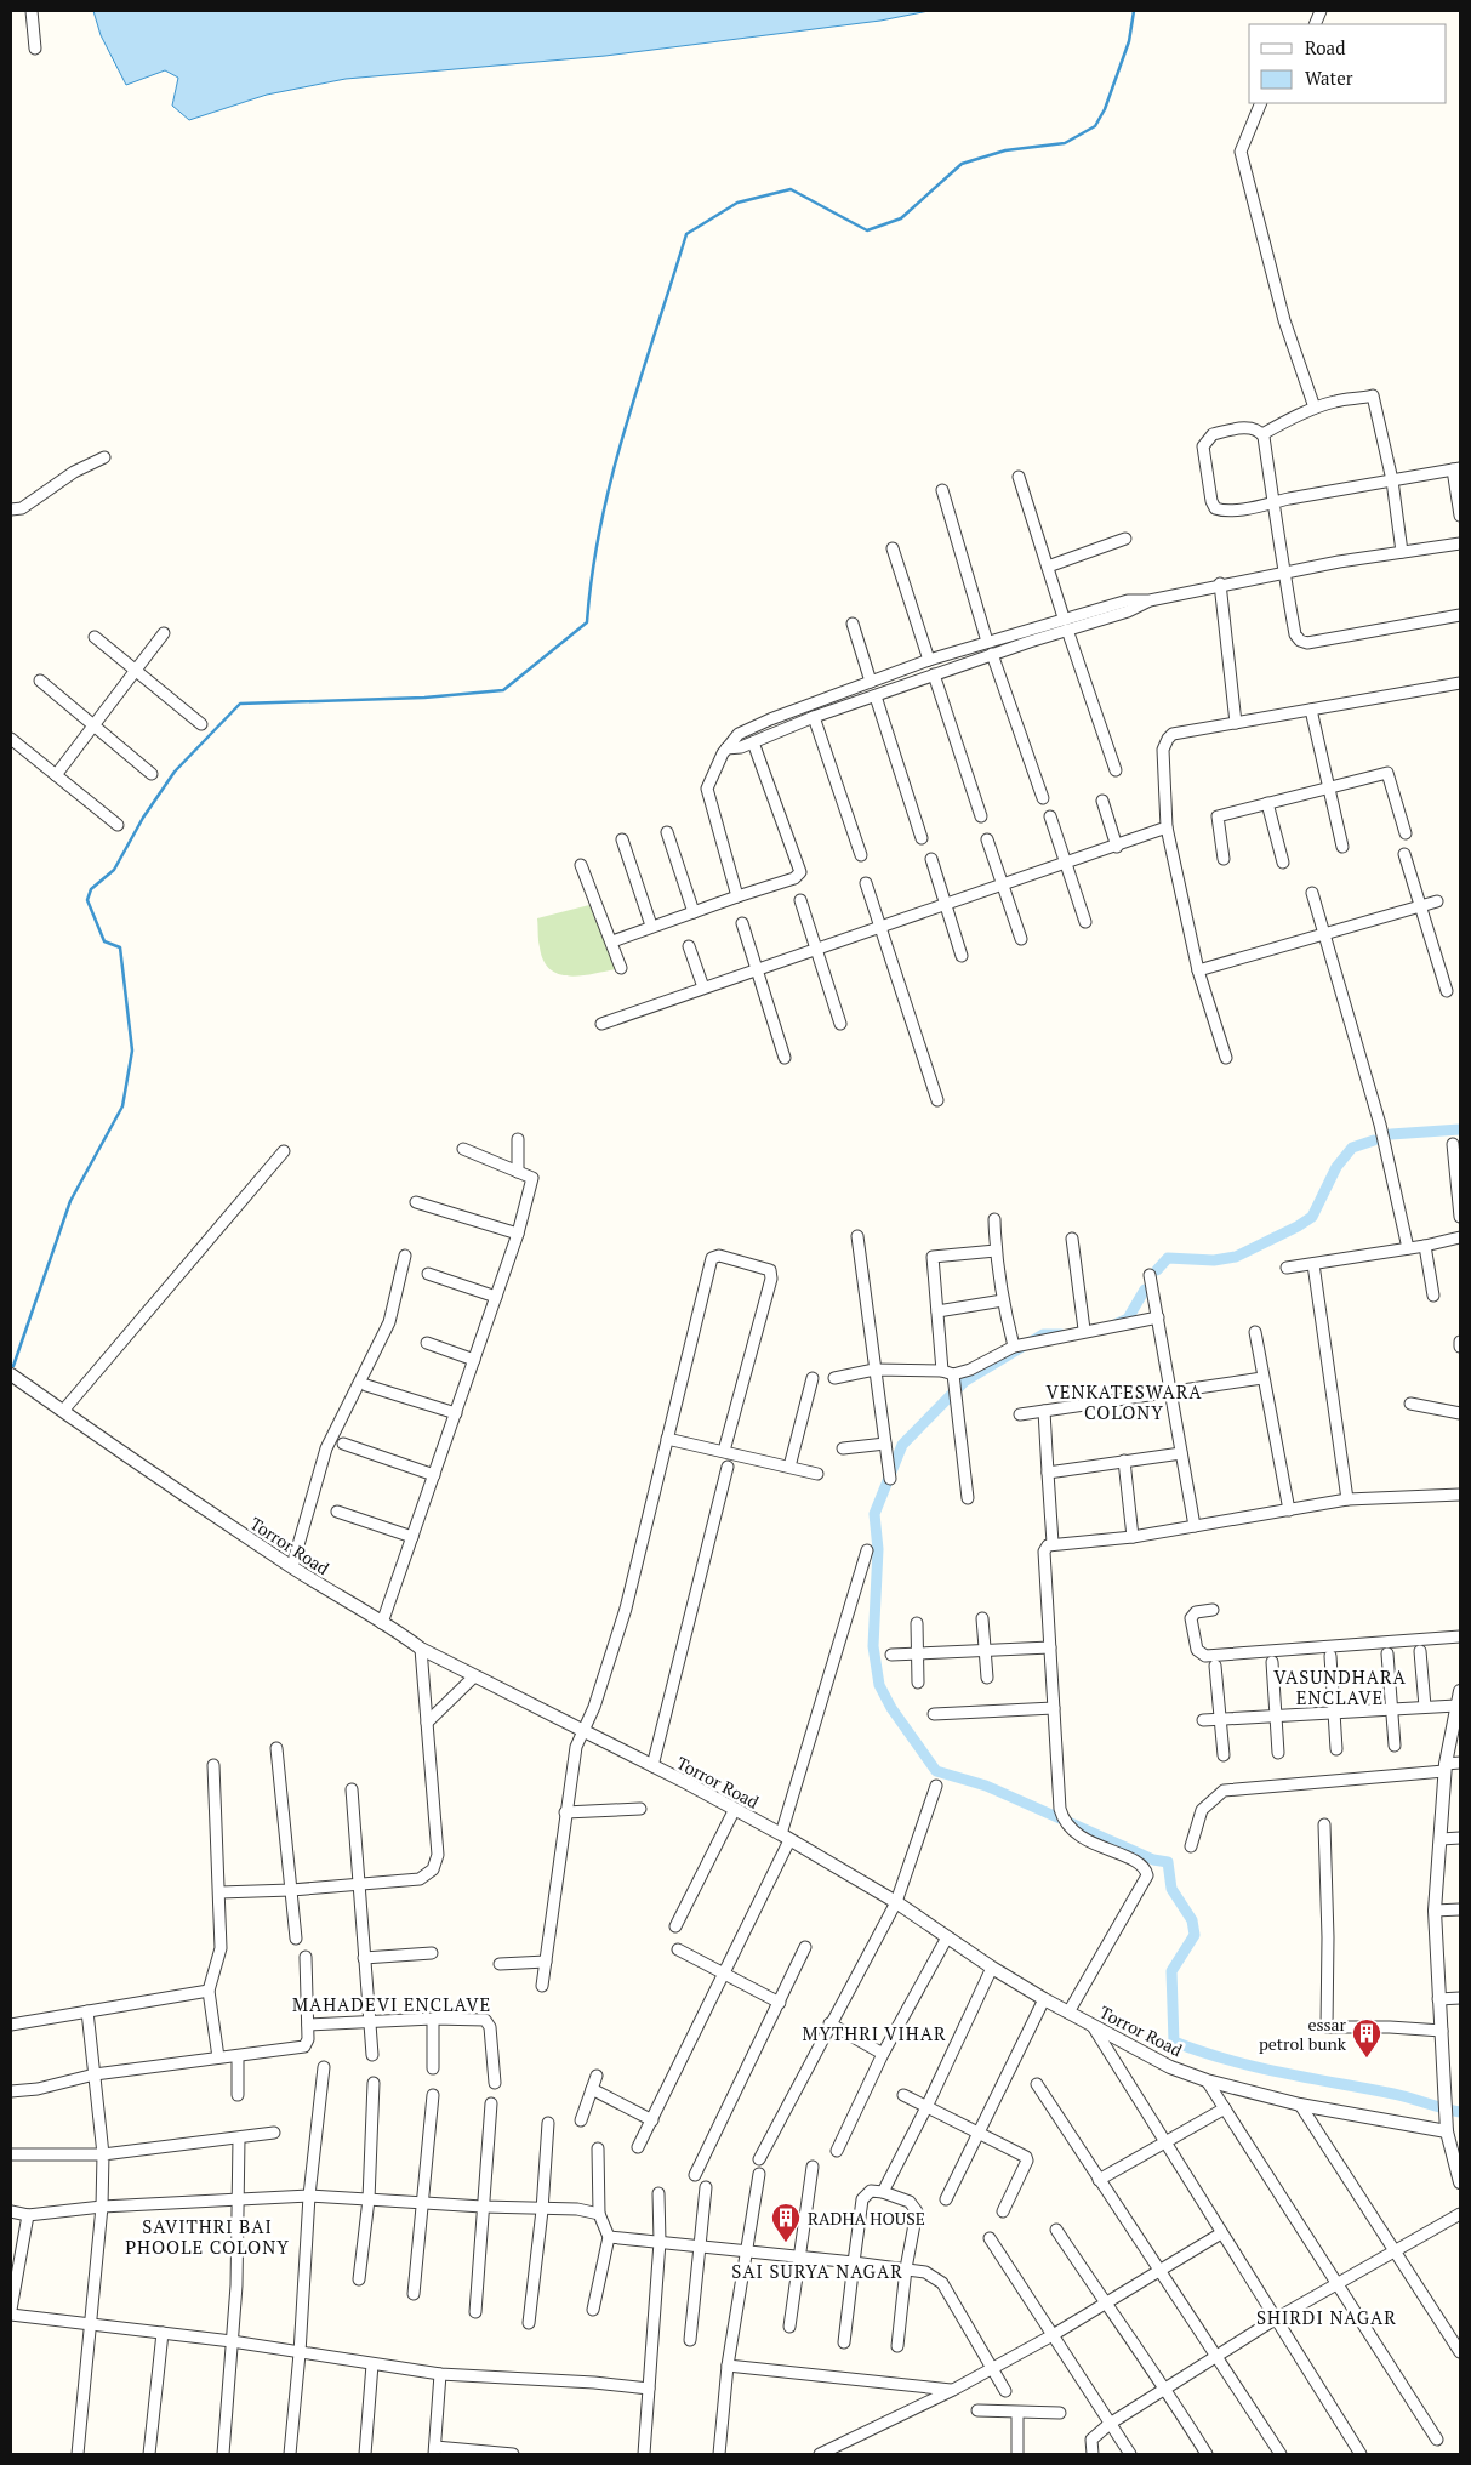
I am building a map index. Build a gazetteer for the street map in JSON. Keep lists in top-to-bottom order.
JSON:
{
  "streets": {
    "street": ["Torror Road"]
  },
  "districts": [
    "VENKATESWARA COLONY",
    "VASUNDHARA ENCLAVE",
    "MAHADEVI ENCLAVE",
    "MYTHRI VIHAR",
    "SAVITHRI BAI PHOOLE COLONY",
    "SAI SURYA NAGAR",
    "SHIRDI NAGAR"
  ],
  "places": {
    "building": ["essar petrol bunk", "RADHA HOUSE"]
  },
  "legend": ["Road", "Water"]
}
